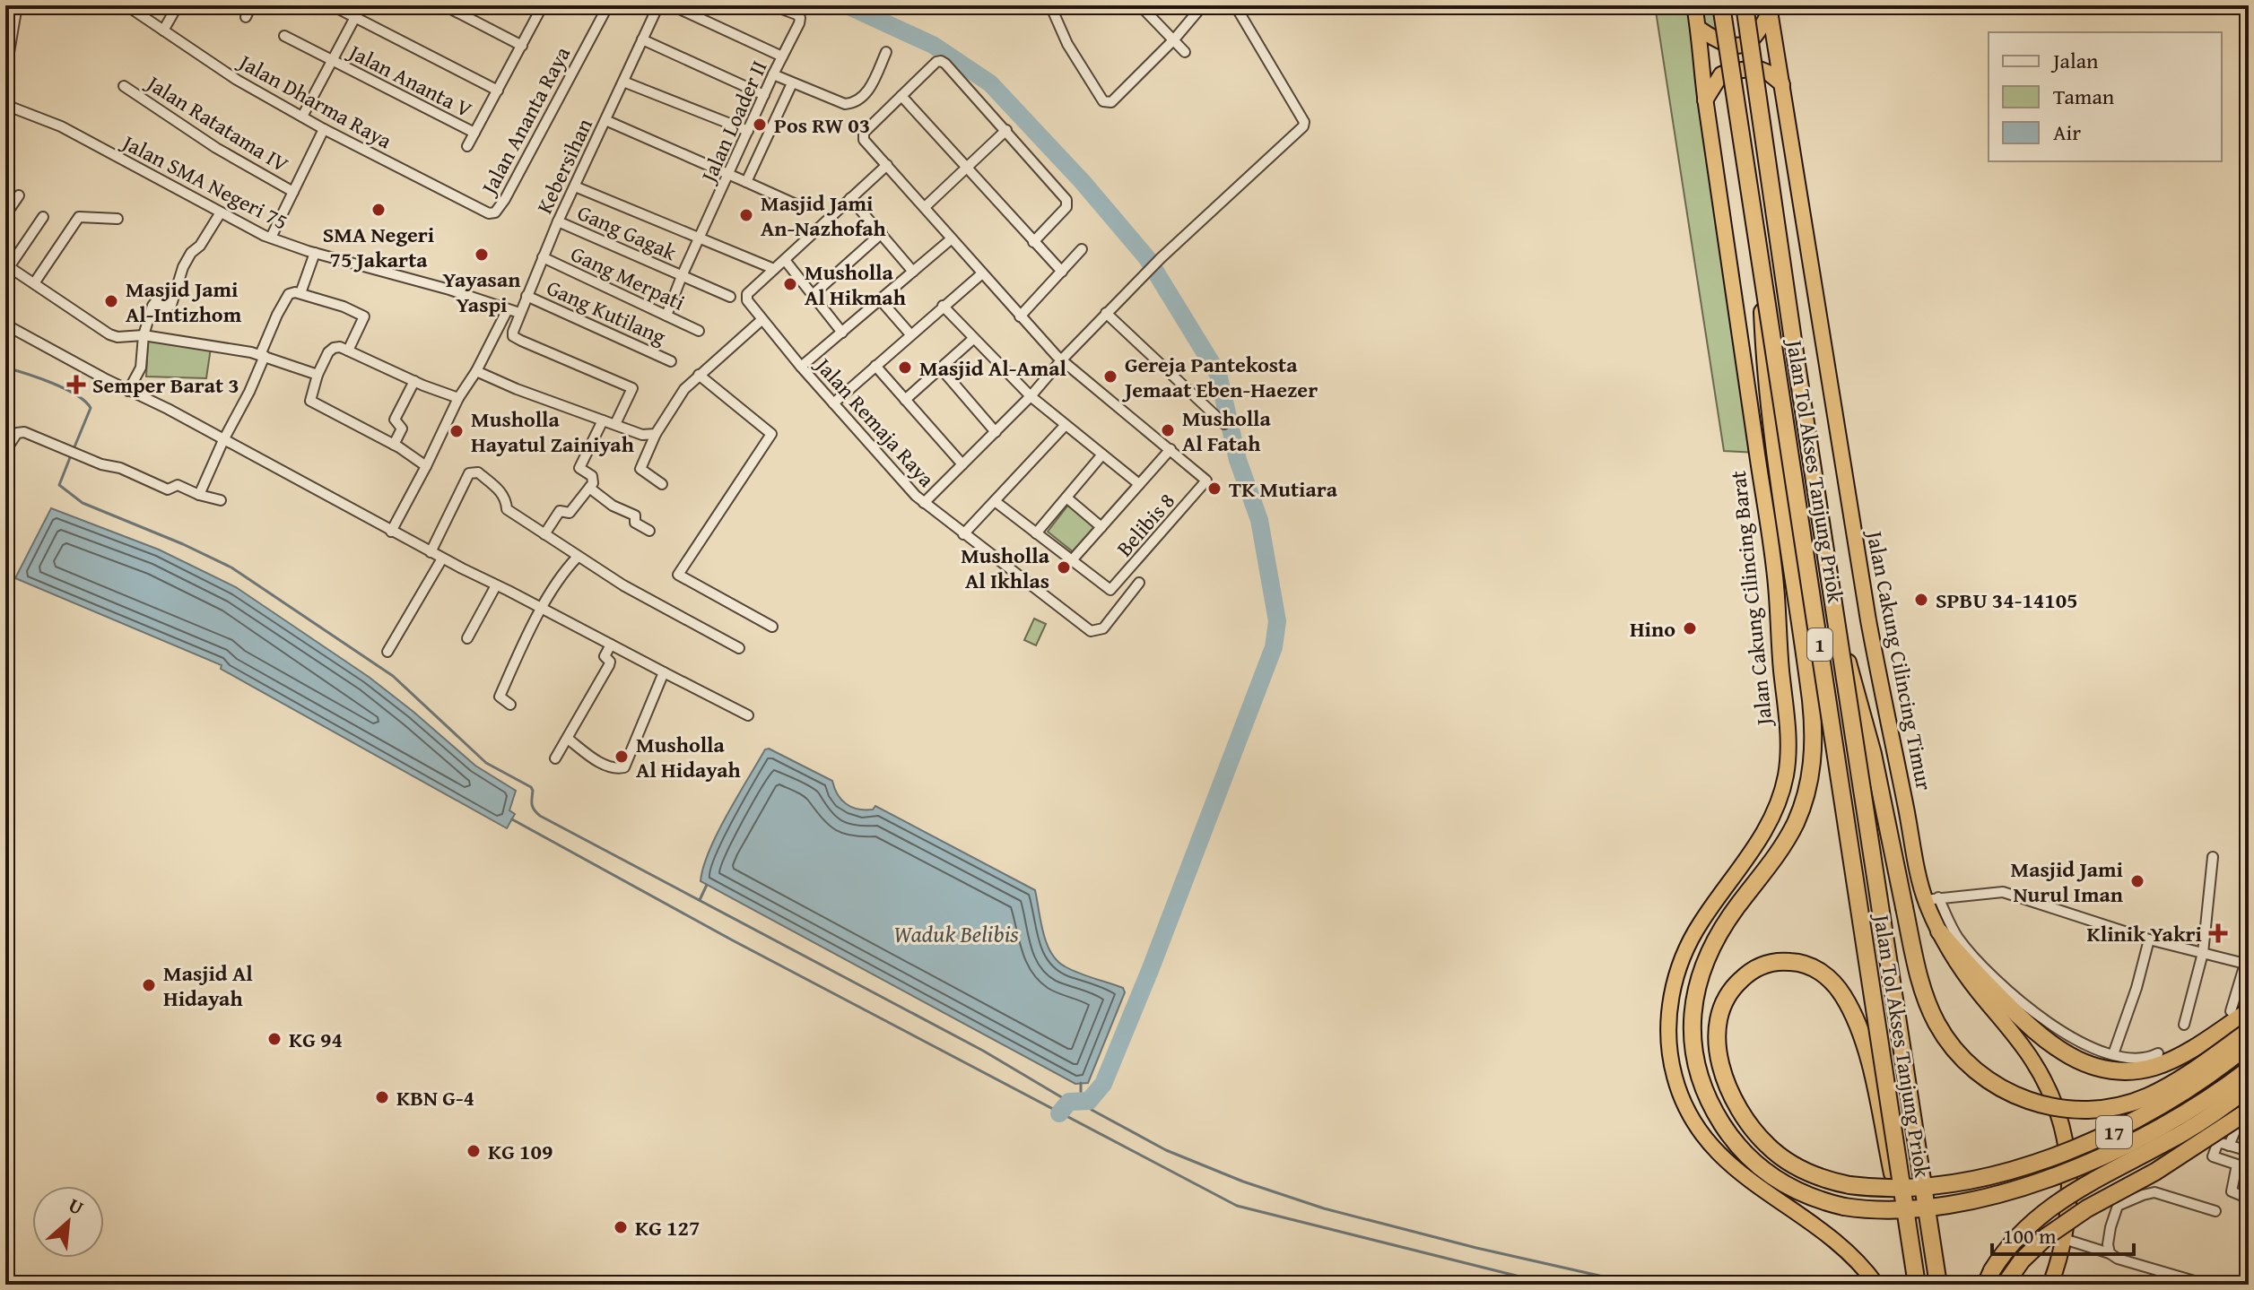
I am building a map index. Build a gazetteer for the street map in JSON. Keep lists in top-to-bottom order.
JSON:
{
  "streets": {
    "highway": [
      "Jalan Tol Akses Tanjung Priok",
      "Jalan Cakung Cilincing Barat",
      "1",
      "Jalan Cakung Cilincing Timur",
      "17"
    ],
    "street": [
      "Jalan Ananta V",
      "Jalan Dharma Raya",
      "Jalan Ananta Raya",
      "Jalan Loader II",
      "Jalan Ratatama IV",
      "Kebersihan",
      "Jalan SMA Negeri 75",
      "Gang Gagak",
      "Gang Merpati",
      "Gang Kutilang",
      "Jalan Remaja Raya",
      "Belibis 8"
    ]
  },
  "crossings": [
    ["Jalan Dharma Raya", "Jalan Ananta Raya"],
    ["Jalan Loader II", "Gang Gagak"],
    ["Jalan Loader II", "Gang Merpati"],
    ["Kebersihan", "Jalan SMA Negeri 75"],
    ["Kebersihan", "Gang Gagak"],
    ["Kebersihan", "Gang Merpati"],
    ["Kebersihan", "Gang Kutilang"],
    ["Jalan Tol Akses Tanjung Priok", "17"]
  ],
  "water": ["Waduk Belibis"],
  "places": {
    "other": [
      "Pos RW 03",
      "SMA Negeri 75 Jakarta",
      "Masjid Jami An-Nazhofah",
      "Yayasan Yaspi",
      "Musholla Al Hikmah",
      "Masjid Jami Al-Intizhom",
      "Masjid Al-Amal",
      "Gereja Pantekosta Jemaat Eben-Haezer",
      "Musholla Al Fatah",
      "Musholla Hayatul Zainiyah",
      "TK Mutiara",
      "Musholla Al Ikhlas",
      "SPBU 34-14105",
      "Hino",
      "Musholla Al Hidayah",
      "Masjid Jami Nurul Iman",
      "Masjid Al Hidayah",
      "KG 94",
      "KBN G-4",
      "KG 109",
      "KG 127"
    ],
    "health": ["Semper Barat 3", "Klinik Yakri"]
  },
  "legend": ["Jalan", "Taman", "Air"],
  "scale_bar": "100 m",
  "north": "top right"
}
